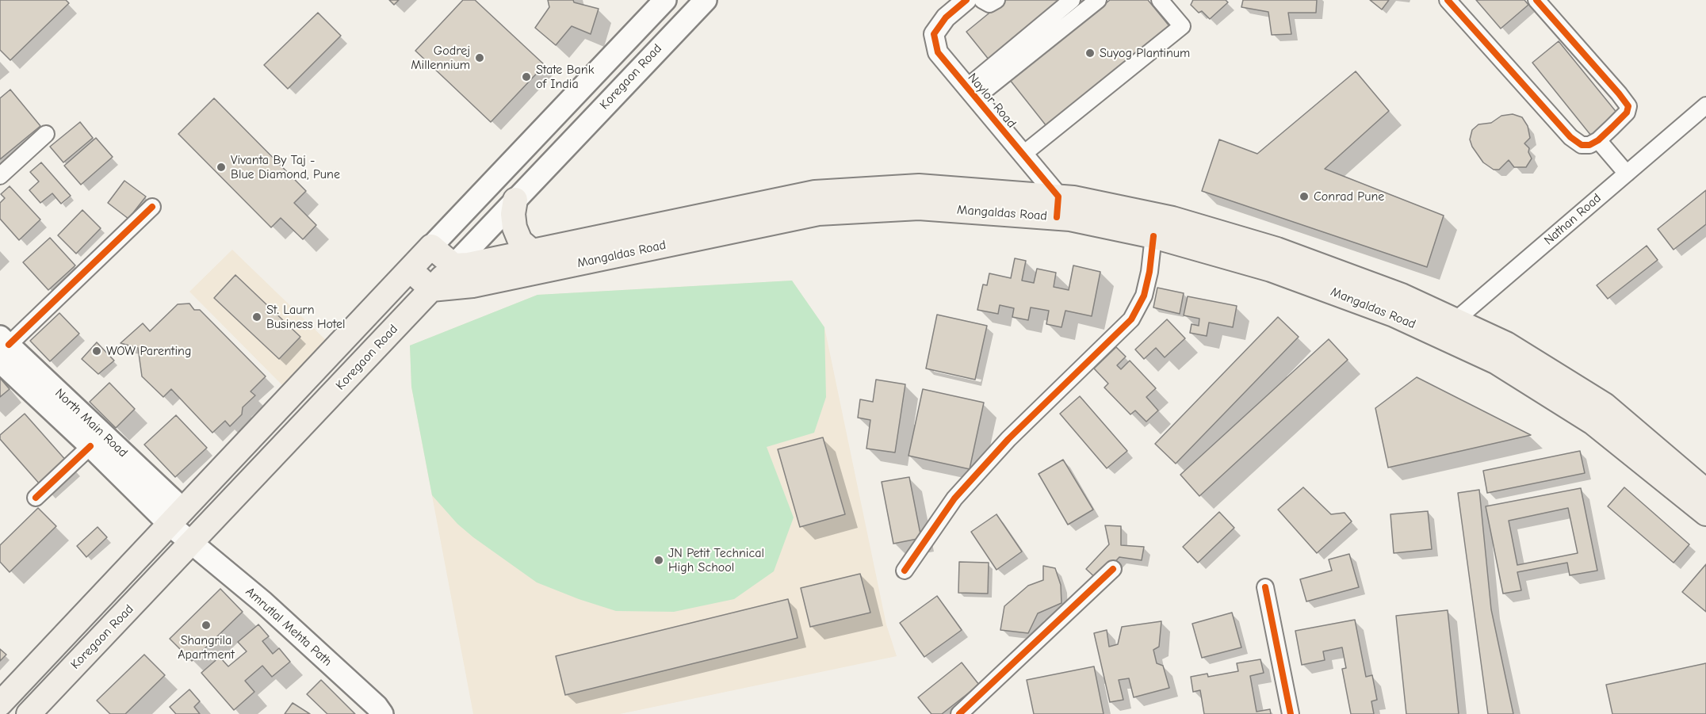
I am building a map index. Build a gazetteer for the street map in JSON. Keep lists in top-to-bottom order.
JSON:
{
  "streets": {
    "main road": [
      "Koregaon Road",
      "Mangaldas Road",
      "North Main Road",
      "Amrutlal Mehta Path"
    ],
    "street": ["Naylor Road", "Nathan Road"]
  },
  "crossings": [
    ["Koregaon Road", "Mangaldas Road"],
    ["Koregaon Road", "Amrutlal Mehta Path"],
    ["Naylor Road", "Mangaldas Road"],
    ["Mangaldas Road", "Nathan Road"],
    ["North Main Road", "Amrutlal Mehta Path"]
  ],
  "places": [
    "Suyog Plantinum",
    "Godrej Millennium",
    "State Bank of India",
    "Vivanta By Taj - Blue Diamond, Pune",
    "Conrad Pune",
    "St. Laurn Business Hotel",
    "WOW Parenting",
    "JN Petit Technical High School",
    "Shangrila Apartment"
  ]
}
